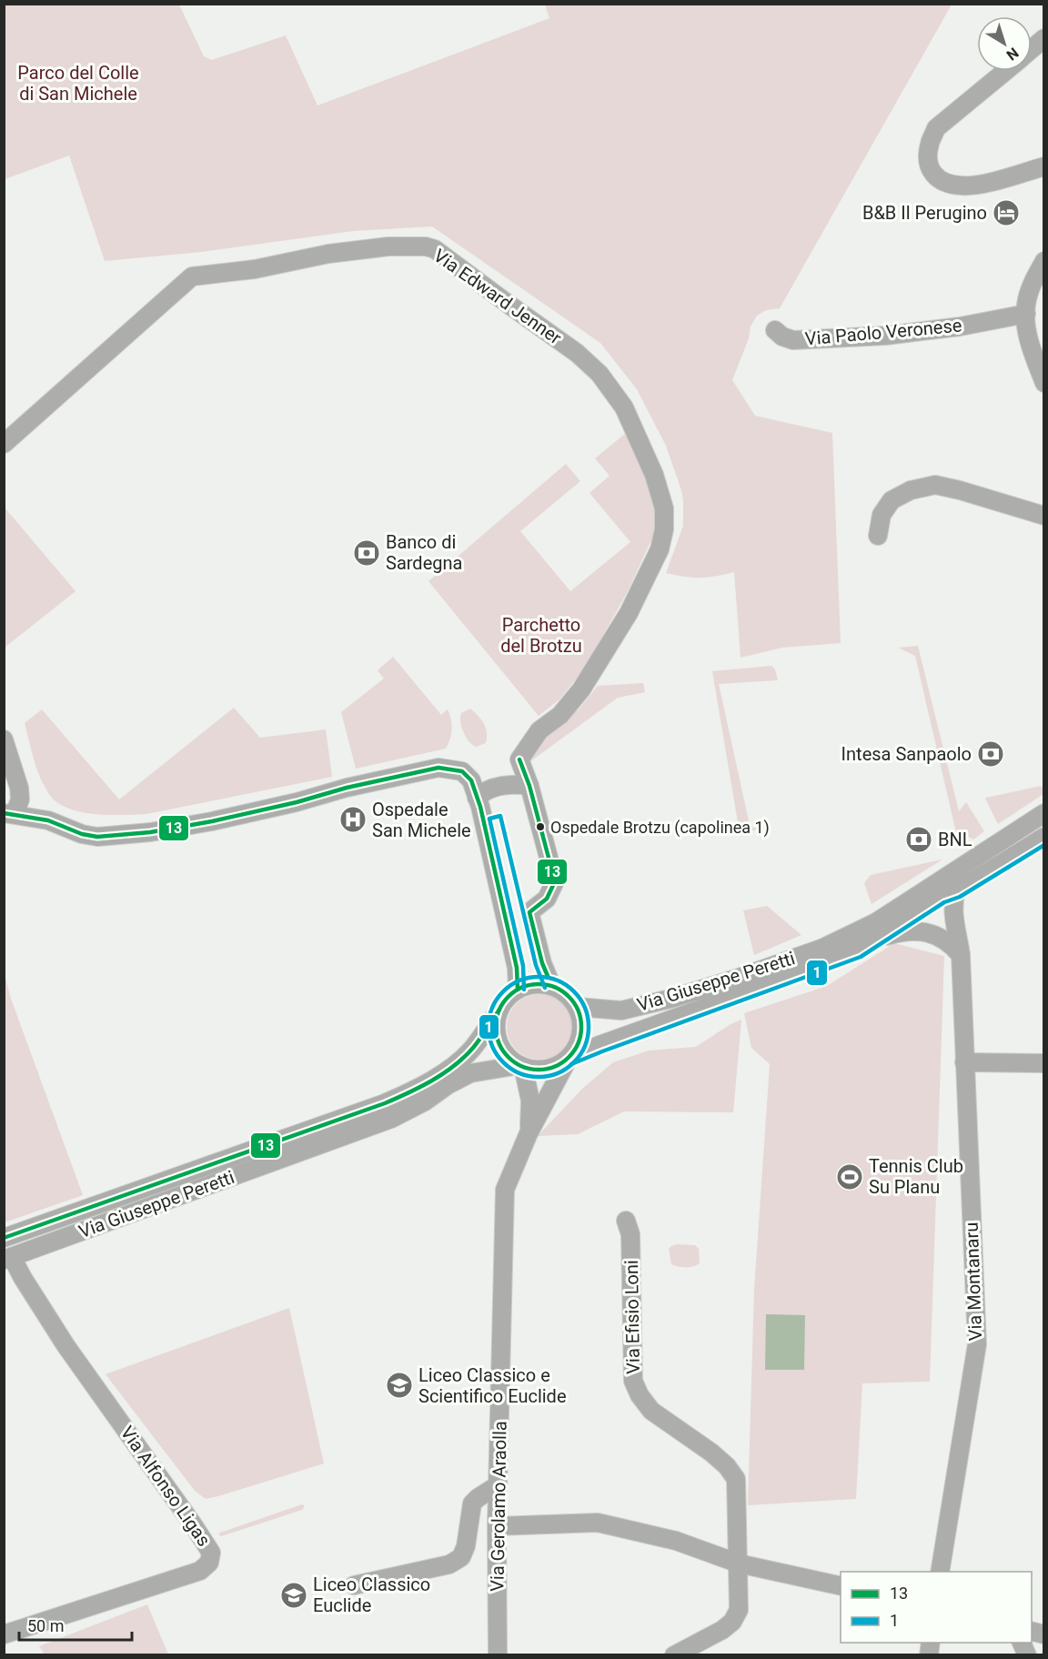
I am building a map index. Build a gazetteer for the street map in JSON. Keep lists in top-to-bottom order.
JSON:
{
  "streets": {
    "street": [
      "Via Edward Jenner",
      "Via Paolo Veronese",
      "Via Giuseppe Peretti",
      "Via Montanaru",
      "Via Efisio Loni",
      "Via Alfonso Ligas",
      "Via Gerolamo Araolla"
    ]
  },
  "crossings": [
    ["Via Giuseppe Peretti", "Via Montanaru"],
    ["Via Giuseppe Peretti", "Via Alfonso Ligas"]
  ],
  "parks": ["Parco del Colle di San Michele", "Parchetto del Brotzu"],
  "places": {
    "hotel": ["B&B Il Perugino"],
    "bank": ["Banco di Sardegna", "Intesa Sanpaolo", "BNL"],
    "hospital": ["Ospedale San Michele"],
    "other": ["Ospedale Brotzu (capolinea 1)"],
    "sports": ["Tennis Club Su Planu"],
    "school or university": ["Liceo Classico e Scientifico Euclide", "Liceo Classico Euclide"]
  },
  "lines": ["transit line 13", "transit line 1"],
  "legend": ["13", "1"],
  "scale_bar": "50 m",
  "north": "bottom right"
}
